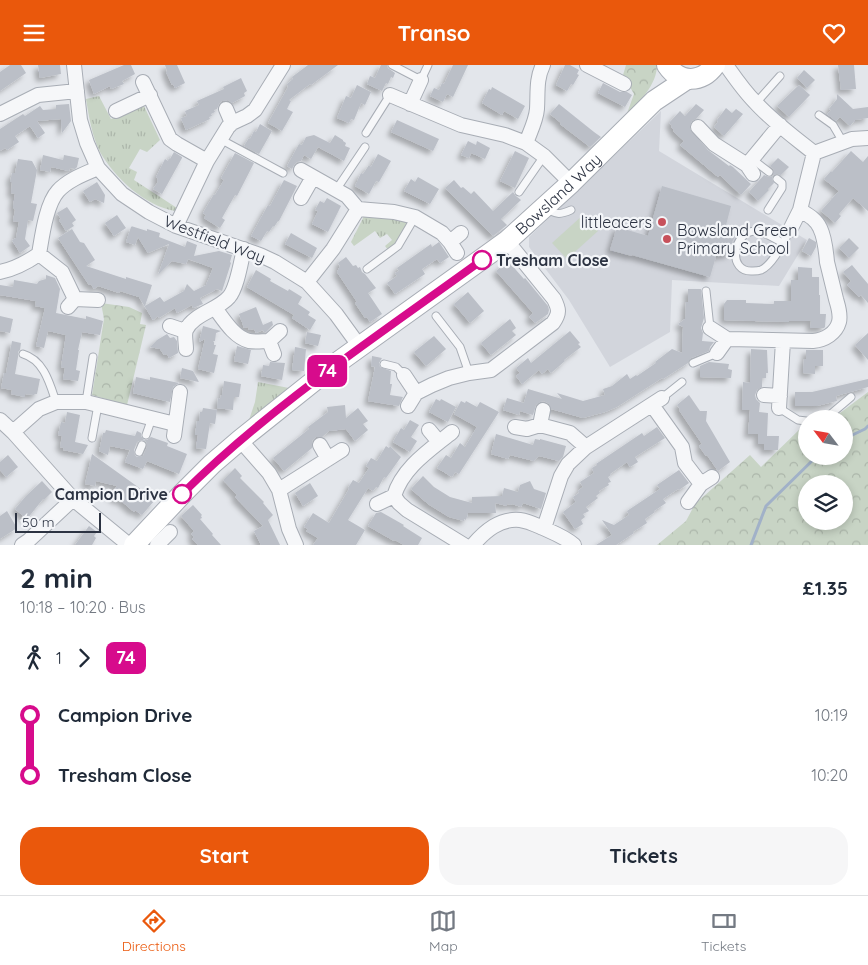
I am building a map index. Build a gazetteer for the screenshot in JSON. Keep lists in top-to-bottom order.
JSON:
{
  "streets": {
    "street": ["Bowsland Way", "Westfield Way"]
  },
  "crossings": [
    ["Bowsland Way", "Westfield Way"]
  ],
  "places": [
    "littleacers",
    "Bowsland Green Primary School",
    "Tresham Close",
    "Campion Drive"
  ],
  "lines": ["bus line 74"],
  "scale_bar": "50 m",
  "north": "top left",
  "page": {
    "header": "Transo",
    "on_map": "74",
    "scale": "50 m",
    "heading": ["2 min", "10:18 – 10:20 · Bus", "£1.35"],
    "legs": ["1", "74"],
    "list": [
      {
        "name": "Campion Drive",
        "value": "10:19"
      },
      {
        "name": "Tresham Close",
        "value": "10:20"
      }
    ],
    "buttons": ["Start", "Tickets"],
    "tabs": ["Directions", "Map", "Tickets"]
  }
}
